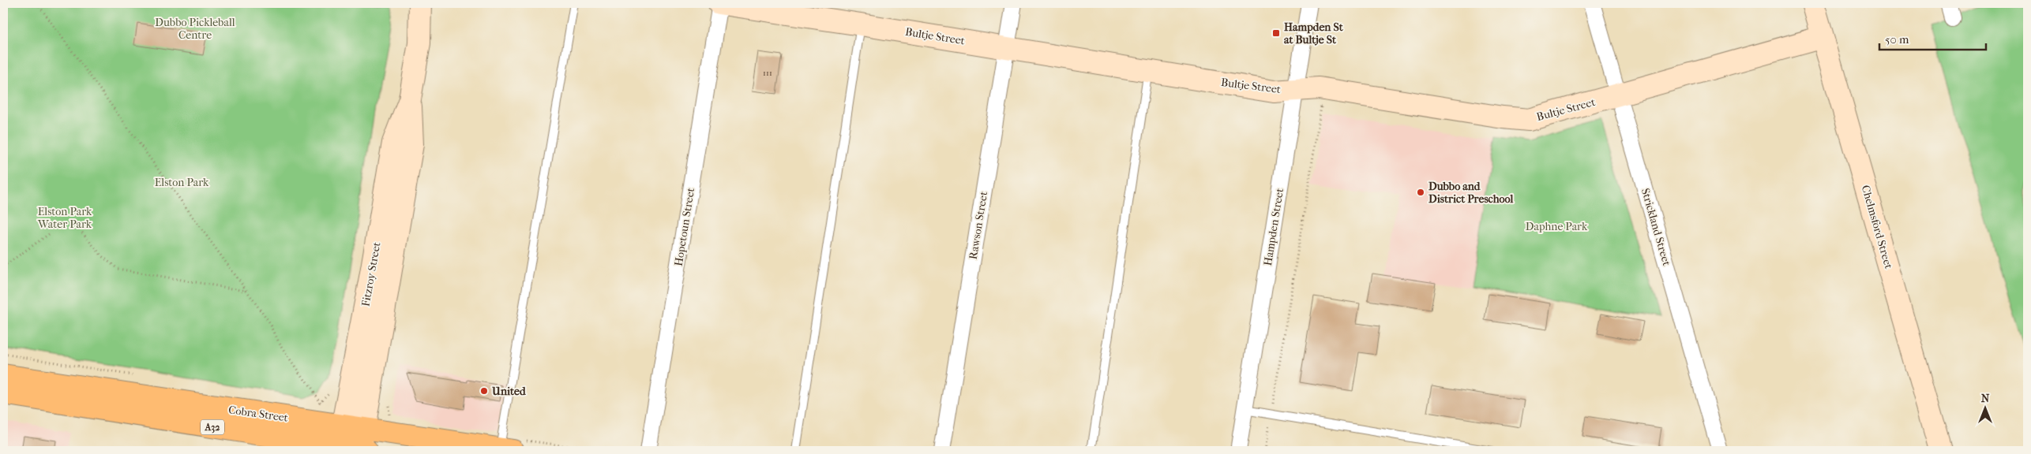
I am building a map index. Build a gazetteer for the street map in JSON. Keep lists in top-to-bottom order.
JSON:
{
  "streets": {
    "highway": ["Cobra Street", "A32"],
    "street": [
      "Bultje Street",
      "Rawson Street",
      "Hopetoun Street",
      "Hampden Street",
      "Strickland Street",
      "Chelmsford Street",
      "Fitzroy Street"
    ]
  },
  "crossings": [
    ["Bultje Street", "Rawson Street"],
    ["Bultje Street", "Hopetoun Street"],
    ["Bultje Street", "Hampden Street"],
    ["Bultje Street", "Strickland Street"],
    ["Bultje Street", "Chelmsford Street"],
    ["Fitzroy Street", "Cobra Street"]
  ],
  "parks": [
    "Dubbo Pickleball Centre",
    "Elston Park",
    "Elston Park Water Park",
    "Daphne Park"
  ],
  "places": {
    "transit": ["Hampden St at Bultje St"],
    "other": ["Dubbo and District Preschool", "United"]
  },
  "house_numbers": ["111"],
  "scale_bar": "50 m",
  "north": "top"
}
